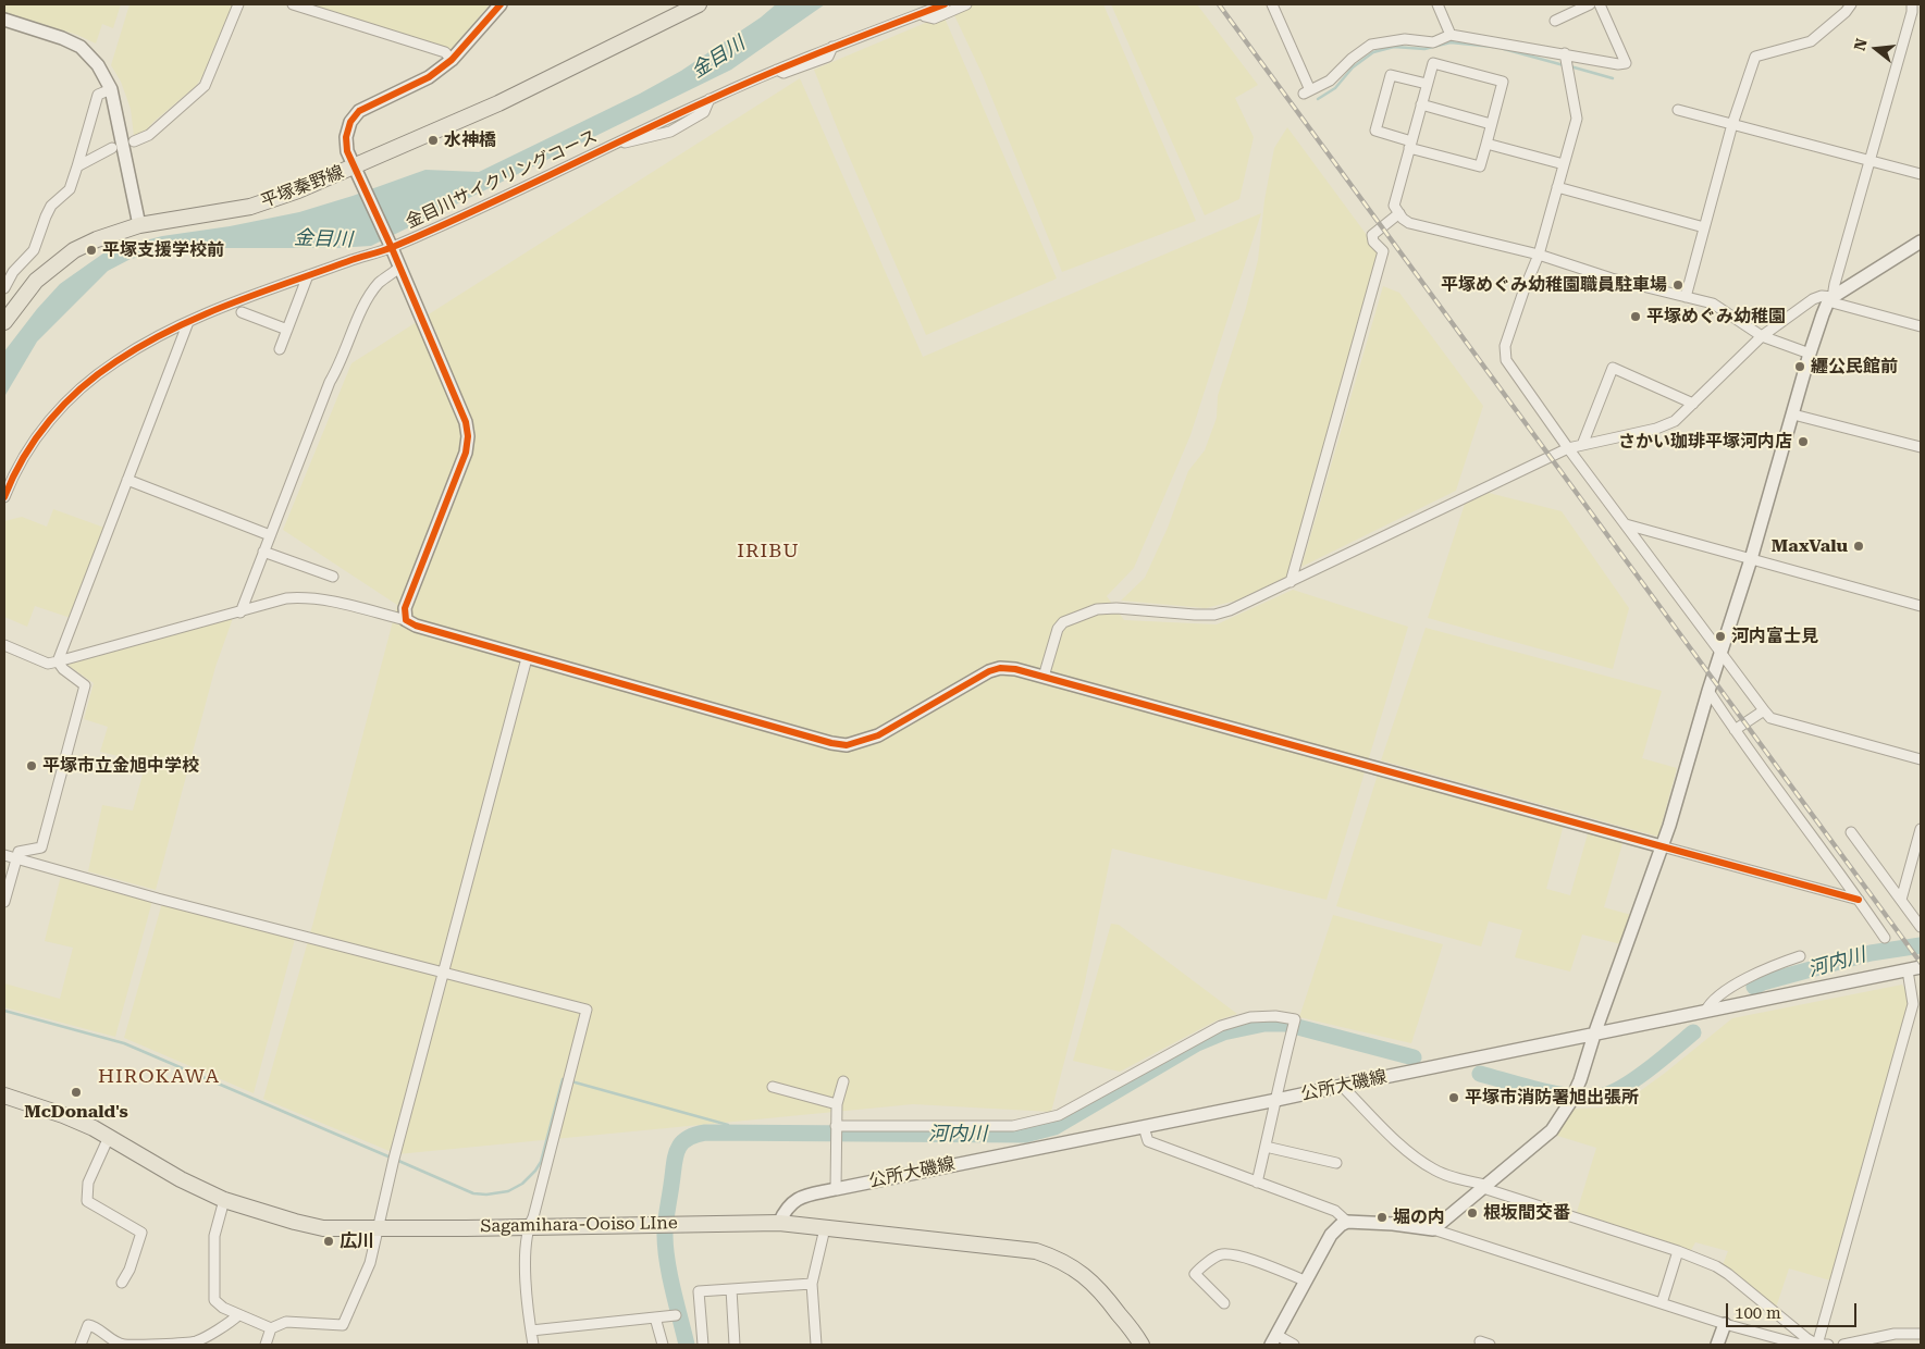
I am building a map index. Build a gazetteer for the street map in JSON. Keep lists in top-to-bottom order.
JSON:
{
  "streets": {
    "main road": ["平塚秦野線", "Sagamihara-Ooiso LIne"],
    "street": ["金目川サイクリングコース", "公所大磯線"]
  },
  "crossings": [
    ["公所大磯線", "Sagamihara-Ooiso LIne"]
  ],
  "districts": ["IRIBU", "HIROKAWA"],
  "water": ["金目川", "河内川"],
  "places": [
    "水神橋",
    "平塚支援学校前",
    "平塚めぐみ幼稚園職員駐車場",
    "平塚めぐみ幼稚園",
    "纒公民館前",
    "さかい珈琲平塚河内店",
    "MaxValu",
    "河内富士見",
    "平塚市立金旭中学校",
    "McDonald's",
    "平塚市消防署旭出張所",
    "根坂間交番",
    "堀の内",
    "広川"
  ],
  "scale_bar": "100 m",
  "north": "left"
}
